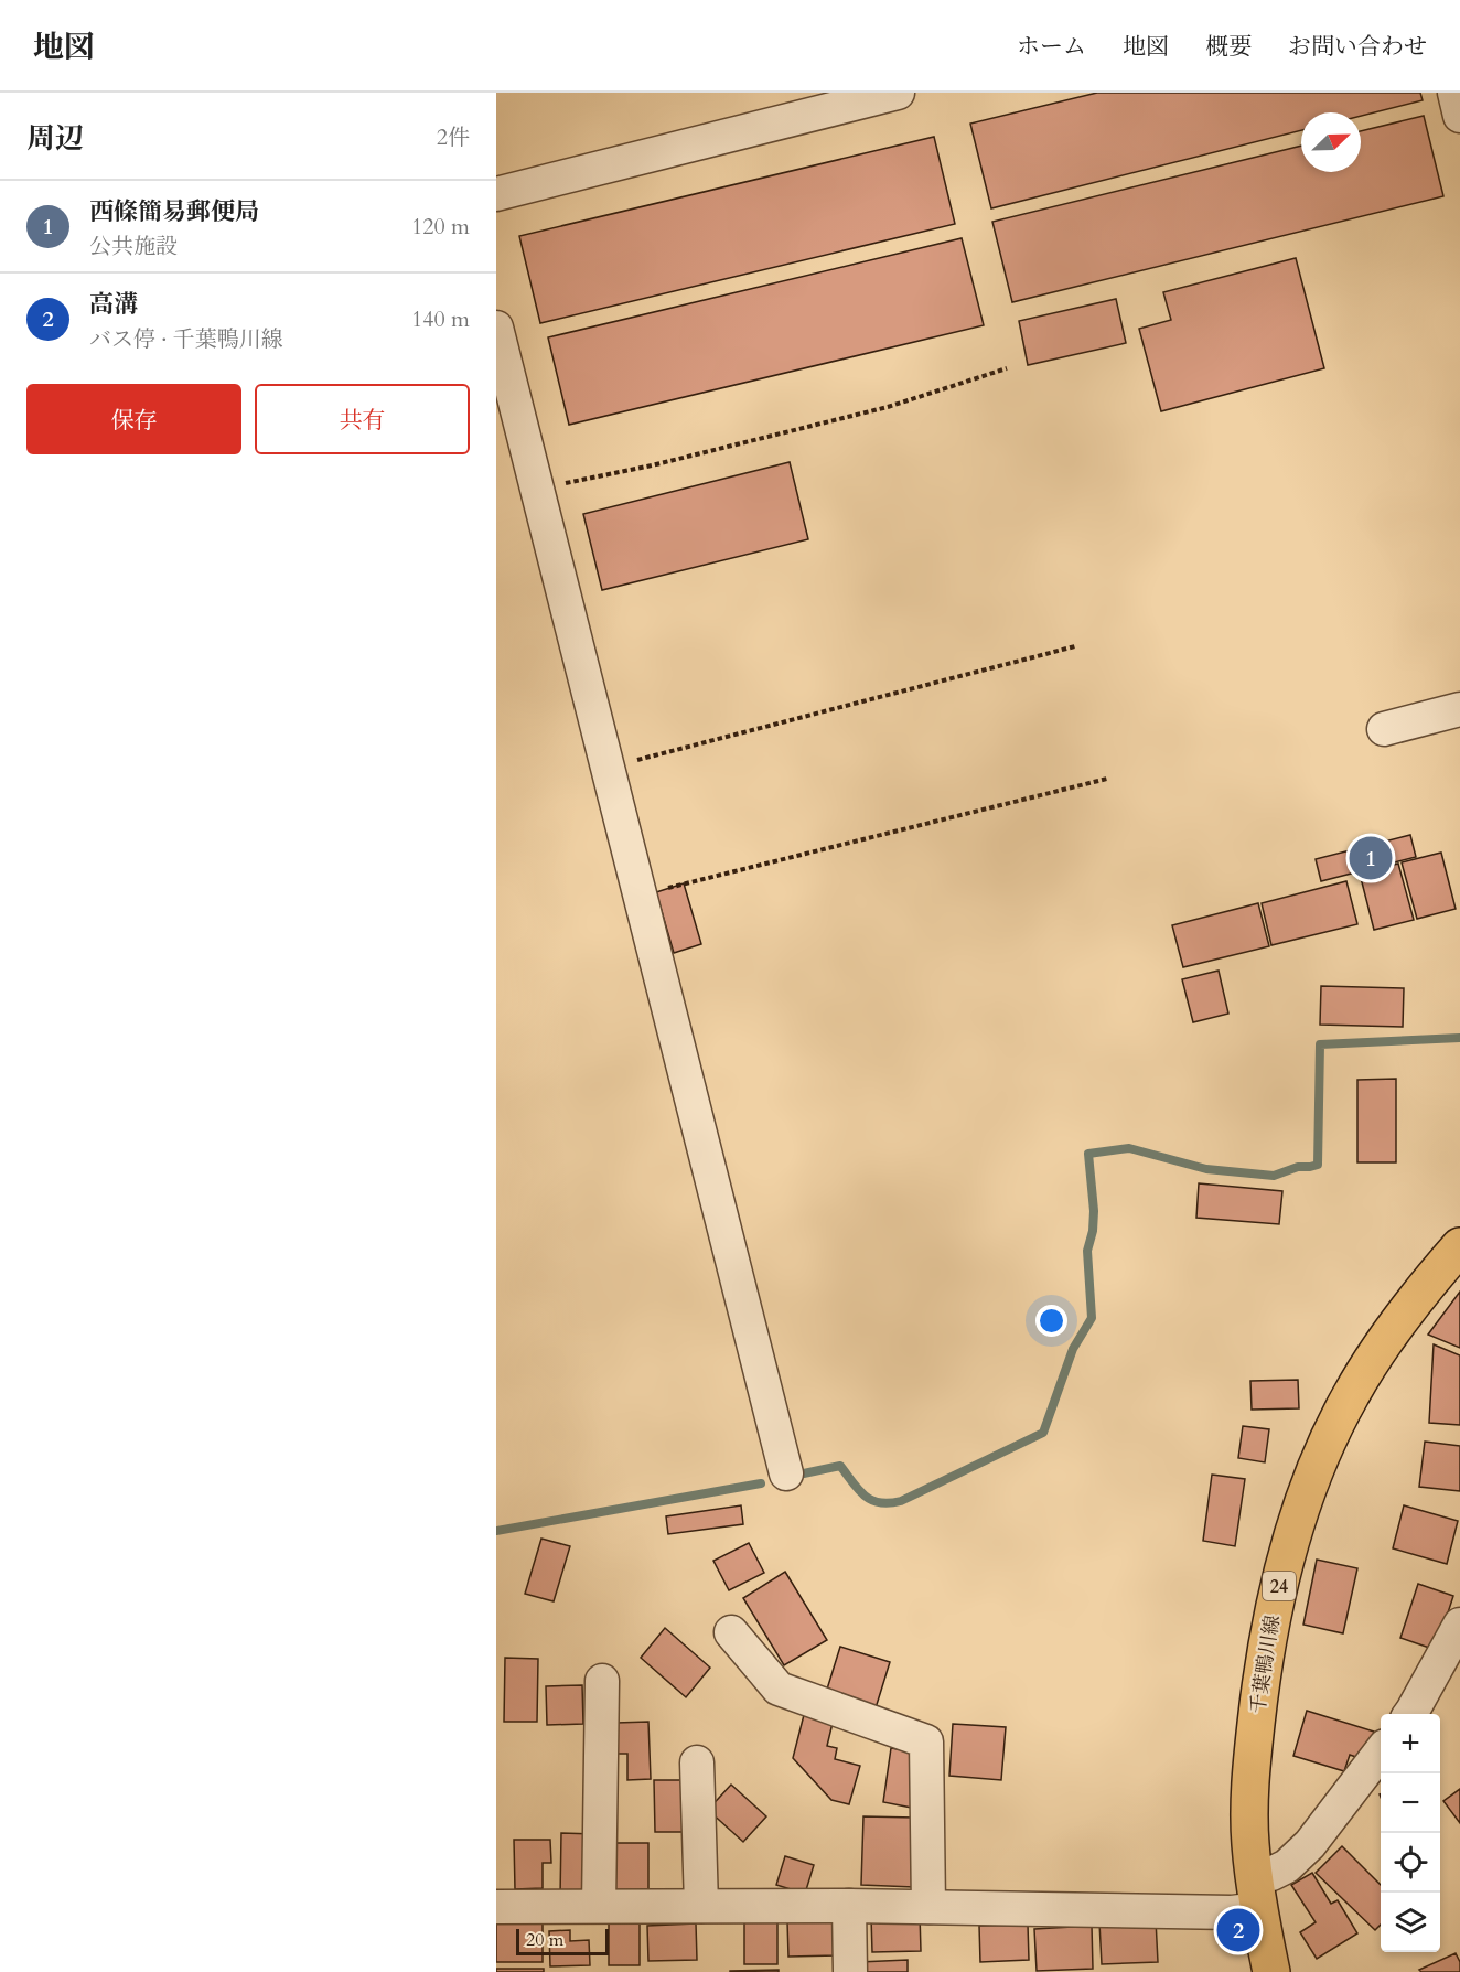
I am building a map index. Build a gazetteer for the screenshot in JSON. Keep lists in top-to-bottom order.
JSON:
{
  "streets": {
    "main road": ["24", "千葉鴨川線"]
  },
  "scale_bar": "20 m",
  "north": "top right",
  "page": {
    "header": "地図",
    "nav": [
      "ホーム",
      "地図",
      "概要",
      "お問い合わせ"
    ],
    "heading": ["周辺", "2件"],
    "list": [
      {
        "mark": "1",
        "name": "西條簡易郵便局",
        "note": "公共施設",
        "value": "120 m"
      },
      {
        "mark": "2",
        "name": "高溝",
        "note": "バス停 · 千葉鴨川線",
        "value": "140 m"
      }
    ],
    "buttons": ["保存", "共有"],
    "pins": ["1", "2"],
    "map_buttons": ["+", "−"],
    "scale": "20 m"
  }
}
